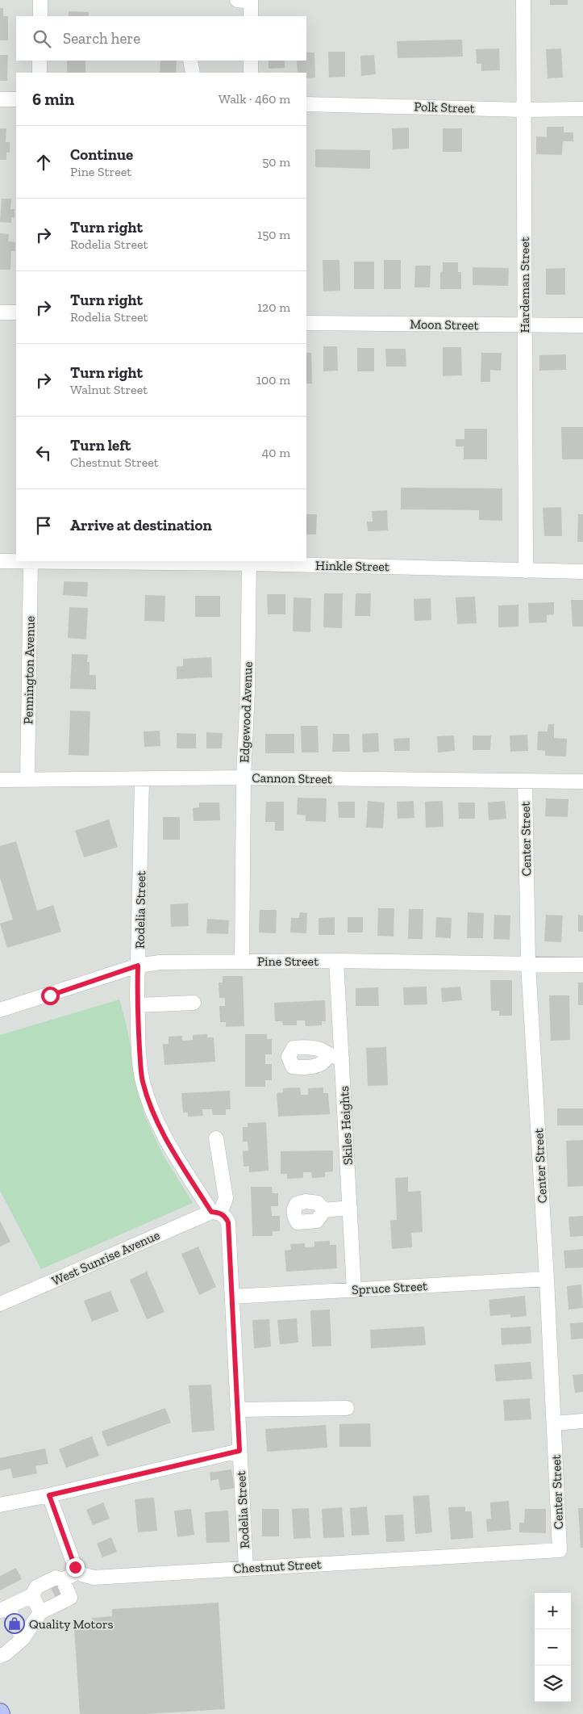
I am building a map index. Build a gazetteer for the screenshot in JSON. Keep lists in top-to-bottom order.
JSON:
{
  "streets": {
    "street": [
      "Polk Street",
      "Hardeman Street",
      "Moon Street",
      "Hinkle Street",
      "Pennington Avenue",
      "Edgewood Avenue",
      "Cannon Street",
      "Center Street",
      "Rodelia Street",
      "Pine Street",
      "Skiles Heights",
      "West Sunrise Avenue",
      "Spruce Street",
      "Chestnut Street"
    ]
  },
  "crossings": [
    ["Polk Street", "Hardeman Street"],
    ["Hardeman Street", "Moon Street"],
    ["Hardeman Street", "Hinkle Street"],
    ["Hinkle Street", "Pennington Avenue"],
    ["Hinkle Street", "Edgewood Avenue"],
    ["Pennington Avenue", "Cannon Street"],
    ["Edgewood Avenue", "Cannon Street"],
    ["Edgewood Avenue", "Pine Street"],
    ["Cannon Street", "Center Street"],
    ["Cannon Street", "Rodelia Street"],
    ["Center Street", "Pine Street"],
    ["Center Street", "Spruce Street"],
    ["Center Street", "Chestnut Street"],
    ["Rodelia Street", "Pine Street"],
    ["Rodelia Street", "West Sunrise Avenue"],
    ["Rodelia Street", "Spruce Street"],
    ["Rodelia Street", "Chestnut Street"],
    ["Pine Street", "Skiles Heights"],
    ["Skiles Heights", "Spruce Street"]
  ],
  "places": {
    "shop": ["Quality Motors"]
  },
  "page": {
    "search": "Search here",
    "heading": ["6 min", "Walk · 460 m"],
    "list": [
      ["Continue", "Pine Street", "50 m"],
      ["Turn right", "Rodelia Street", "150 m"],
      ["Turn right", "Rodelia Street", "120 m"],
      ["Turn right", "Walnut Street", "100 m"],
      ["Turn left", "Chestnut Street", "40 m"],
      "Arrive at destination"
    ],
    "map_buttons": ["+", "−"]
  }
}
